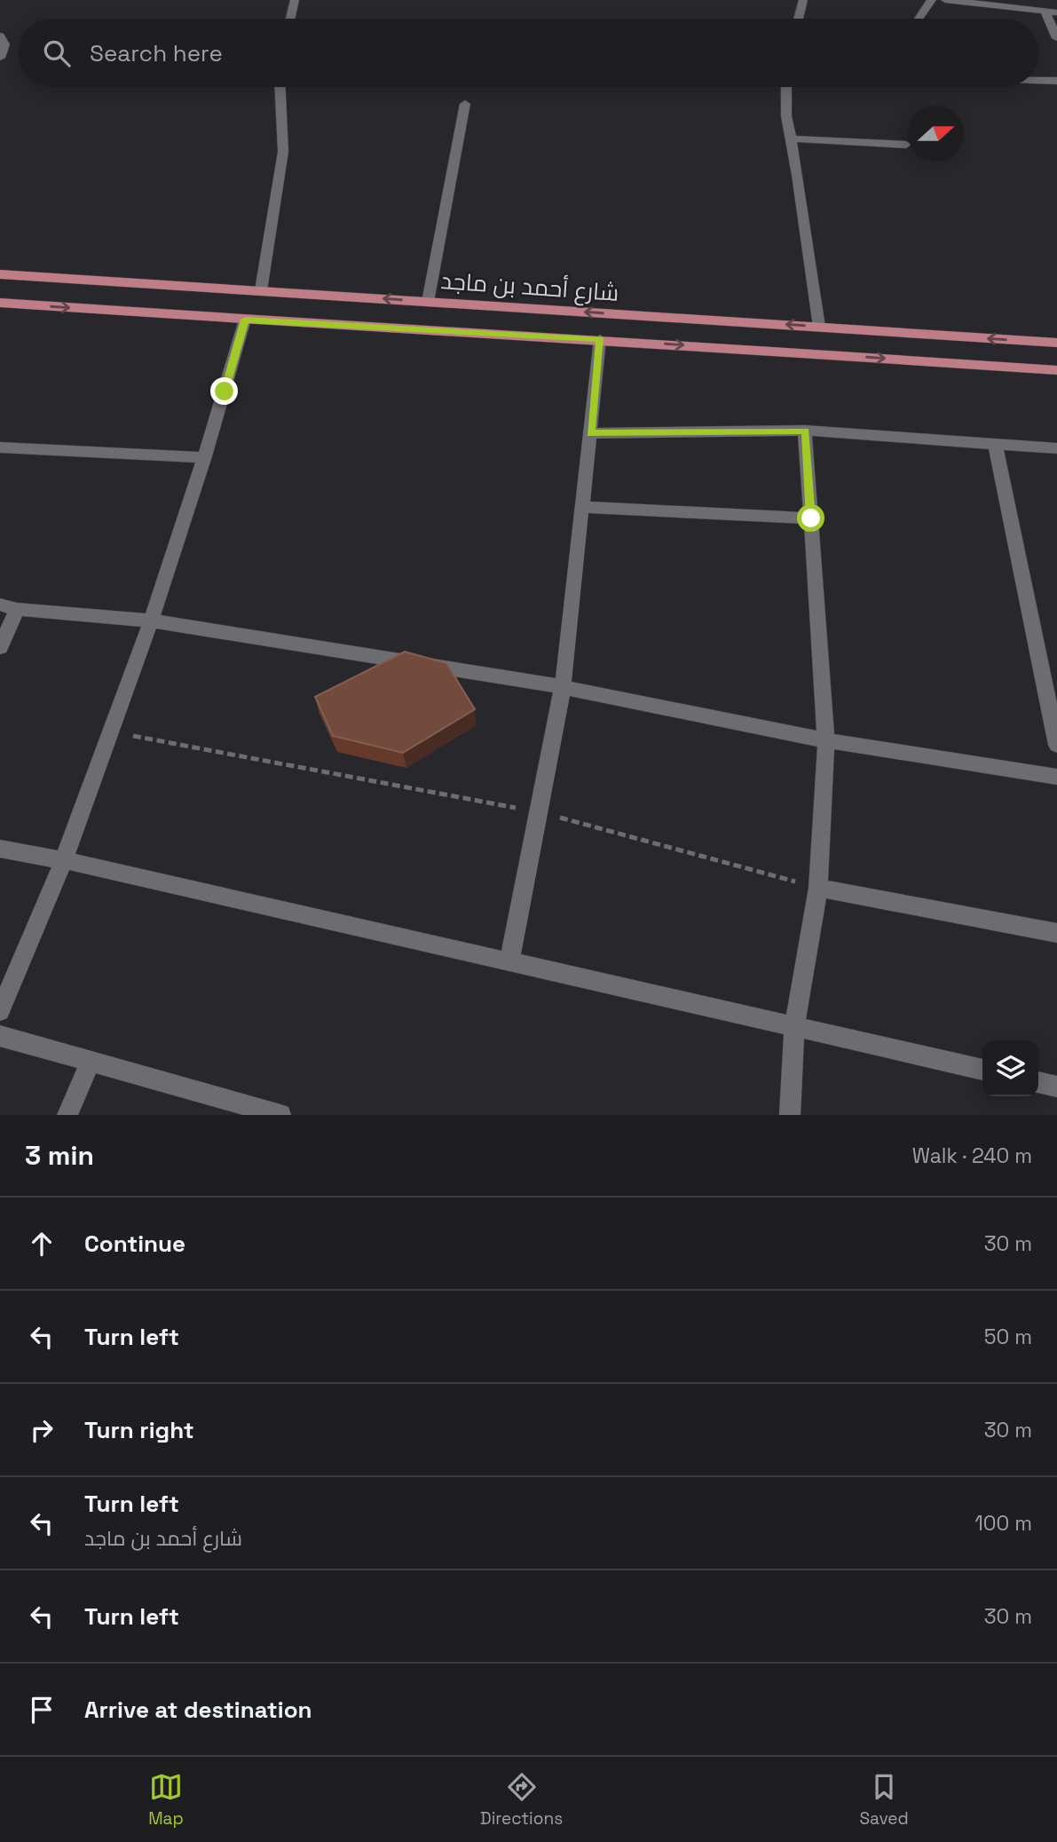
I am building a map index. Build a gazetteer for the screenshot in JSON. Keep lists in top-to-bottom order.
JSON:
{
  "streets": {
    "main road": ["شارع أحمد بن ماجد"]
  },
  "north": "right",
  "page": {
    "search": "Search here",
    "heading": ["3 min", "Walk · 240 m"],
    "list": [
      ["Continue", "30 m"],
      ["Turn left", "50 m"],
      ["Turn right", "30 m"],
      ["Turn left", "شارع أحمد بن ماجد", "100 m"],
      ["Turn left", "30 m"],
      "Arrive at destination"
    ],
    "nav": ["Map", "Directions", "Saved"]
  }
}
